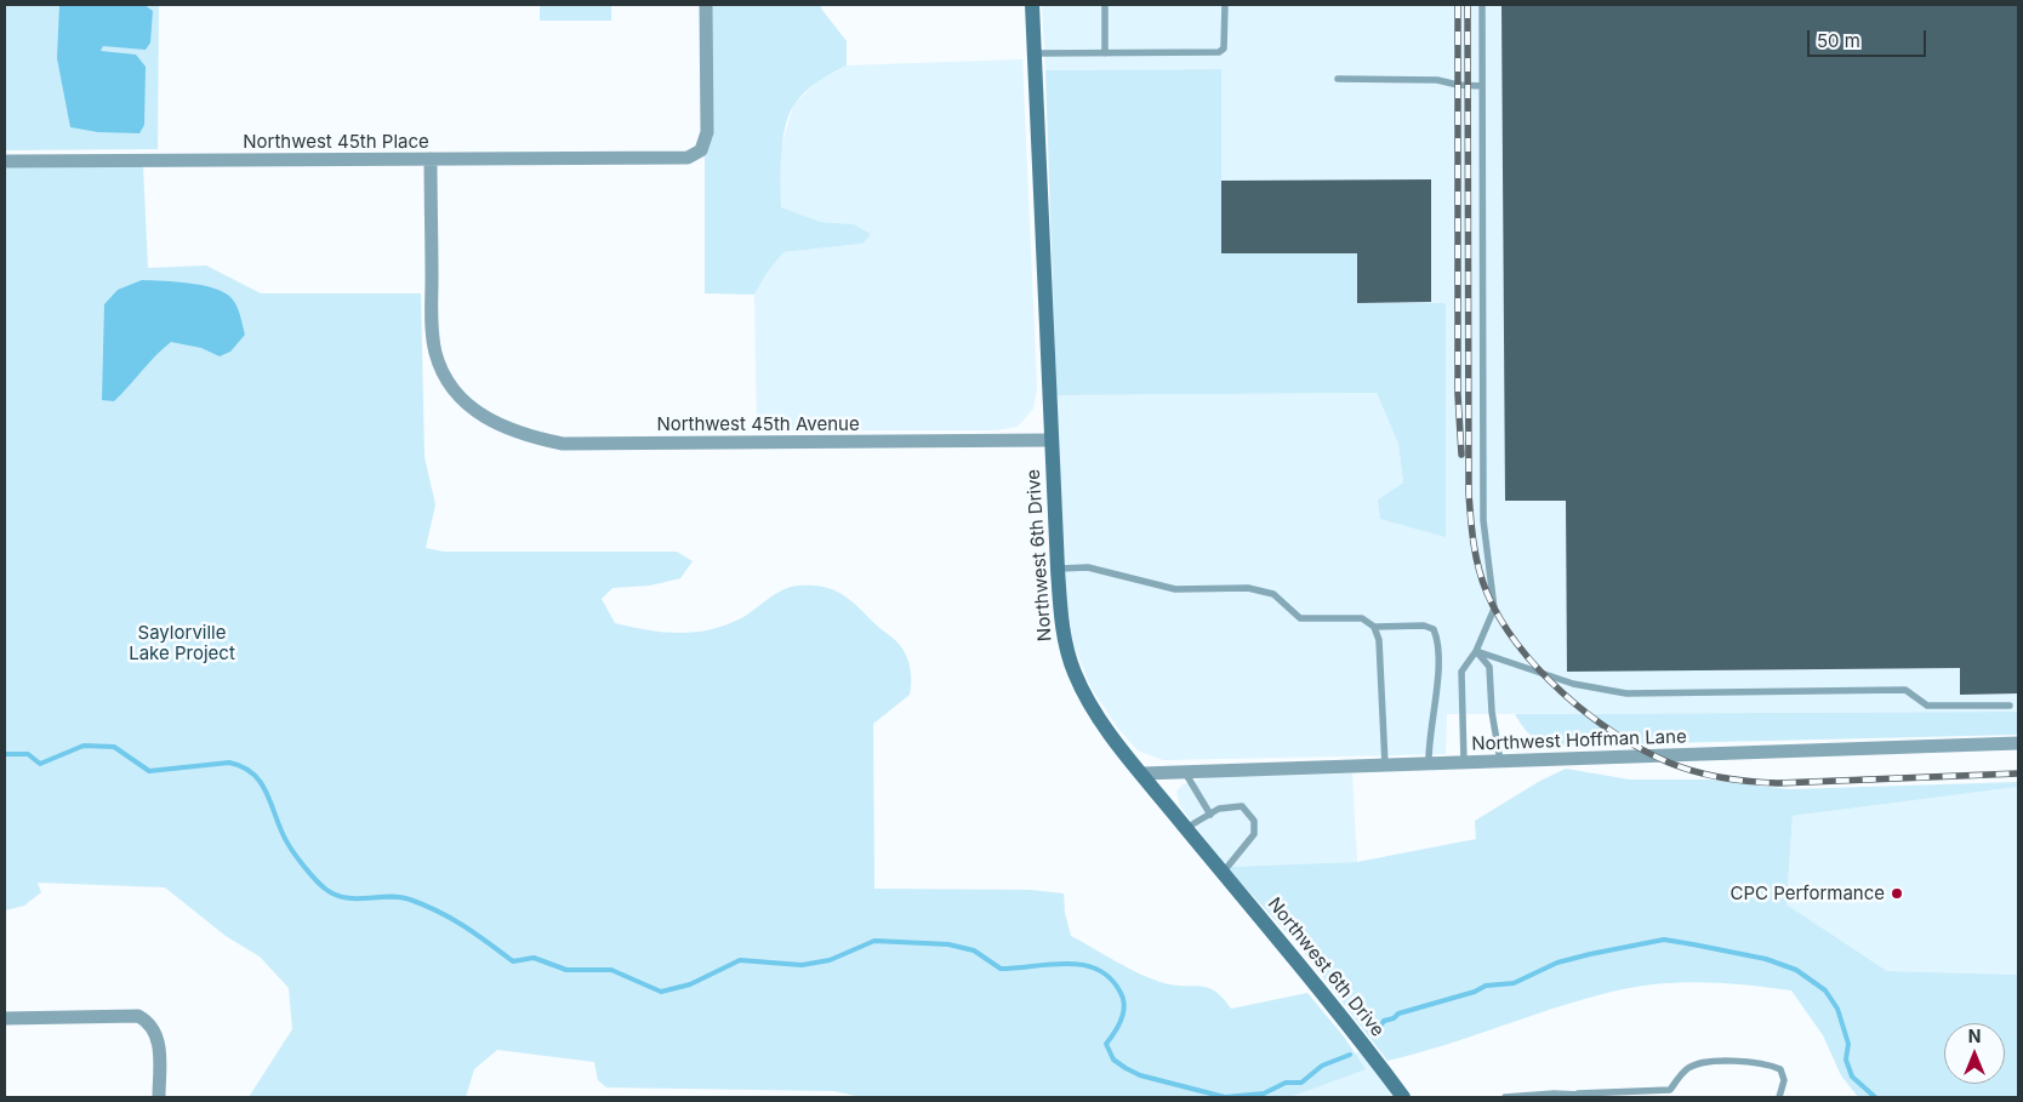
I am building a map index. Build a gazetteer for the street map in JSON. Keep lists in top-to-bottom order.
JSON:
{
  "streets": {
    "main road": ["Northwest 6th Drive"],
    "street": ["Northwest 45th Place", "Northwest 45th Avenue", "Northwest Hoffman Lane"]
  },
  "crossings": [
    ["Northwest 45th Place", "Northwest 45th Avenue"],
    ["Northwest 45th Avenue", "Northwest 6th Drive"],
    ["Northwest 6th Drive", "Northwest Hoffman Lane"]
  ],
  "parks": ["Saylorville Lake Project"],
  "places": ["CPC Performance"],
  "scale_bar": "50 m",
  "north": "top"
}
